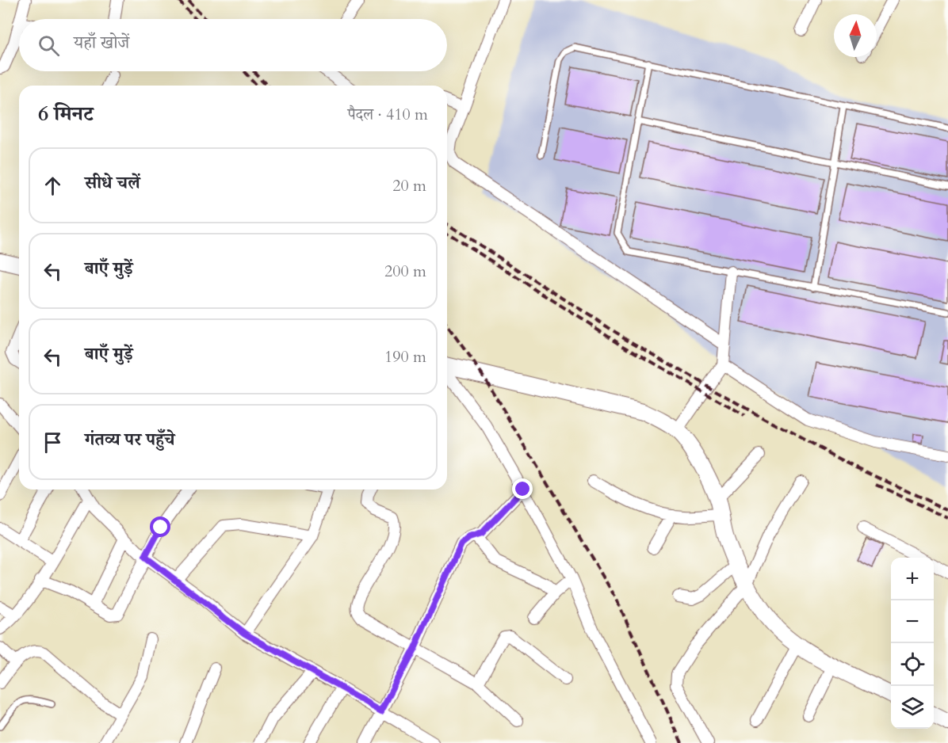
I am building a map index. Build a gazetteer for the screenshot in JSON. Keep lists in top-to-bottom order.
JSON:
{
  "north": "top",
  "page": {
    "search": "यहाँ खोजें",
    "heading": ["6 मिनट", "पैदल · 410 m"],
    "list": [
      ["सीधे चलें", "20 m"],
      ["बाएँ मुड़ें", "200 m"],
      ["बाएँ मुड़ें", "190 m"],
      "गंतव्य पर पहुँचे"
    ],
    "map_buttons": ["+", "−"]
  }
}
